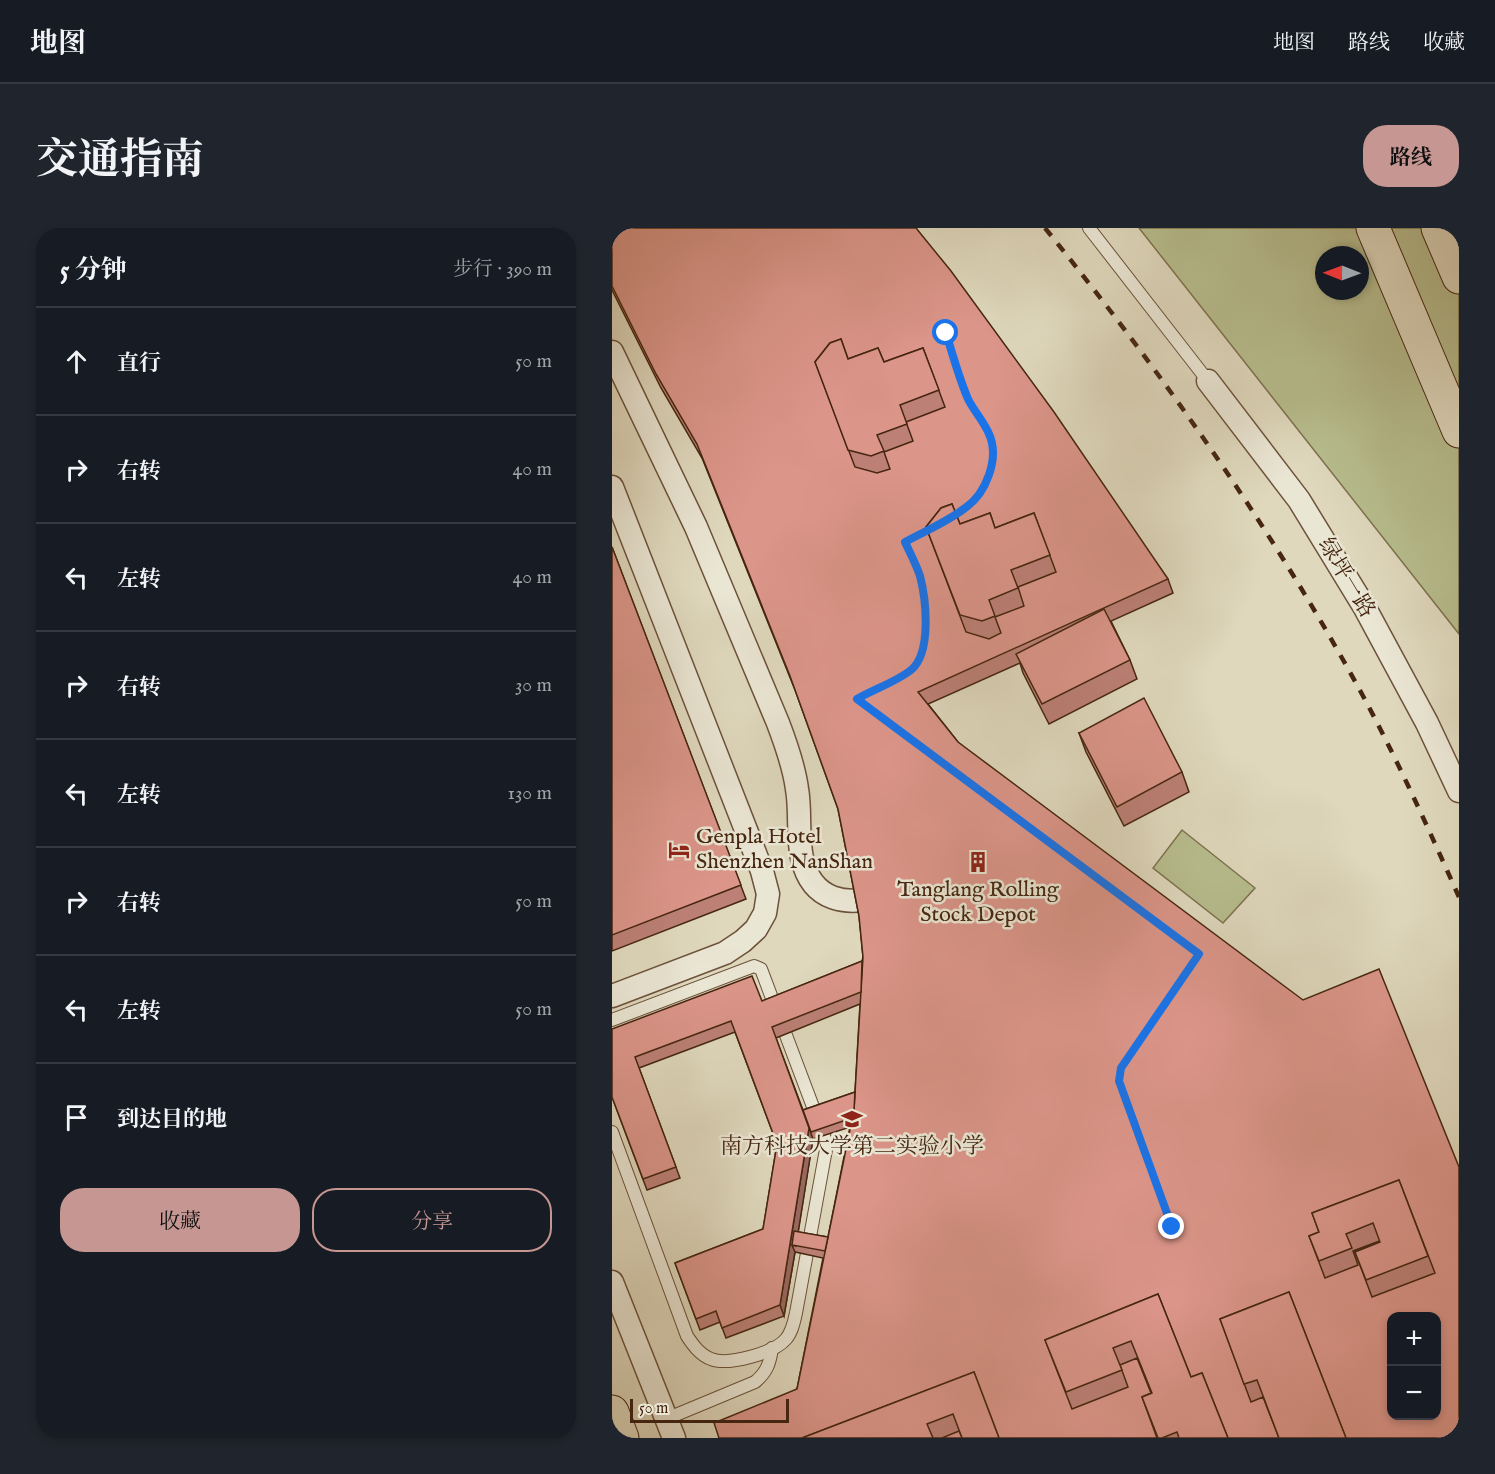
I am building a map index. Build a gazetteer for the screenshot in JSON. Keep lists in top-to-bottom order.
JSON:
{
  "streets": {
    "street": ["绿坪一路"]
  },
  "places": {
    "hotel": ["Genpla Hotel Shenzhen NanShan"],
    "building": ["Tanglang Rolling Stock Depot"],
    "school or university": ["南方科技大学第二实验小学"]
  },
  "scale_bar": "50 m",
  "north": "left",
  "page": {
    "header": "地图",
    "nav": ["地图", "路线", "收藏"],
    "title": "交通指南",
    "buttons": [
      "路线",
      ["收藏", "分享"]
    ],
    "heading": ["5 分钟", "步行 · 390 m"],
    "list": [
      ["直行", "50 m"],
      ["右转", "40 m"],
      ["左转", "40 m"],
      ["右转", "30 m"],
      ["左转", "130 m"],
      ["右转", "50 m"],
      ["左转", "50 m"],
      "到达目的地"
    ],
    "map_buttons": ["+", "−"],
    "scale": "50 m"
  }
}
